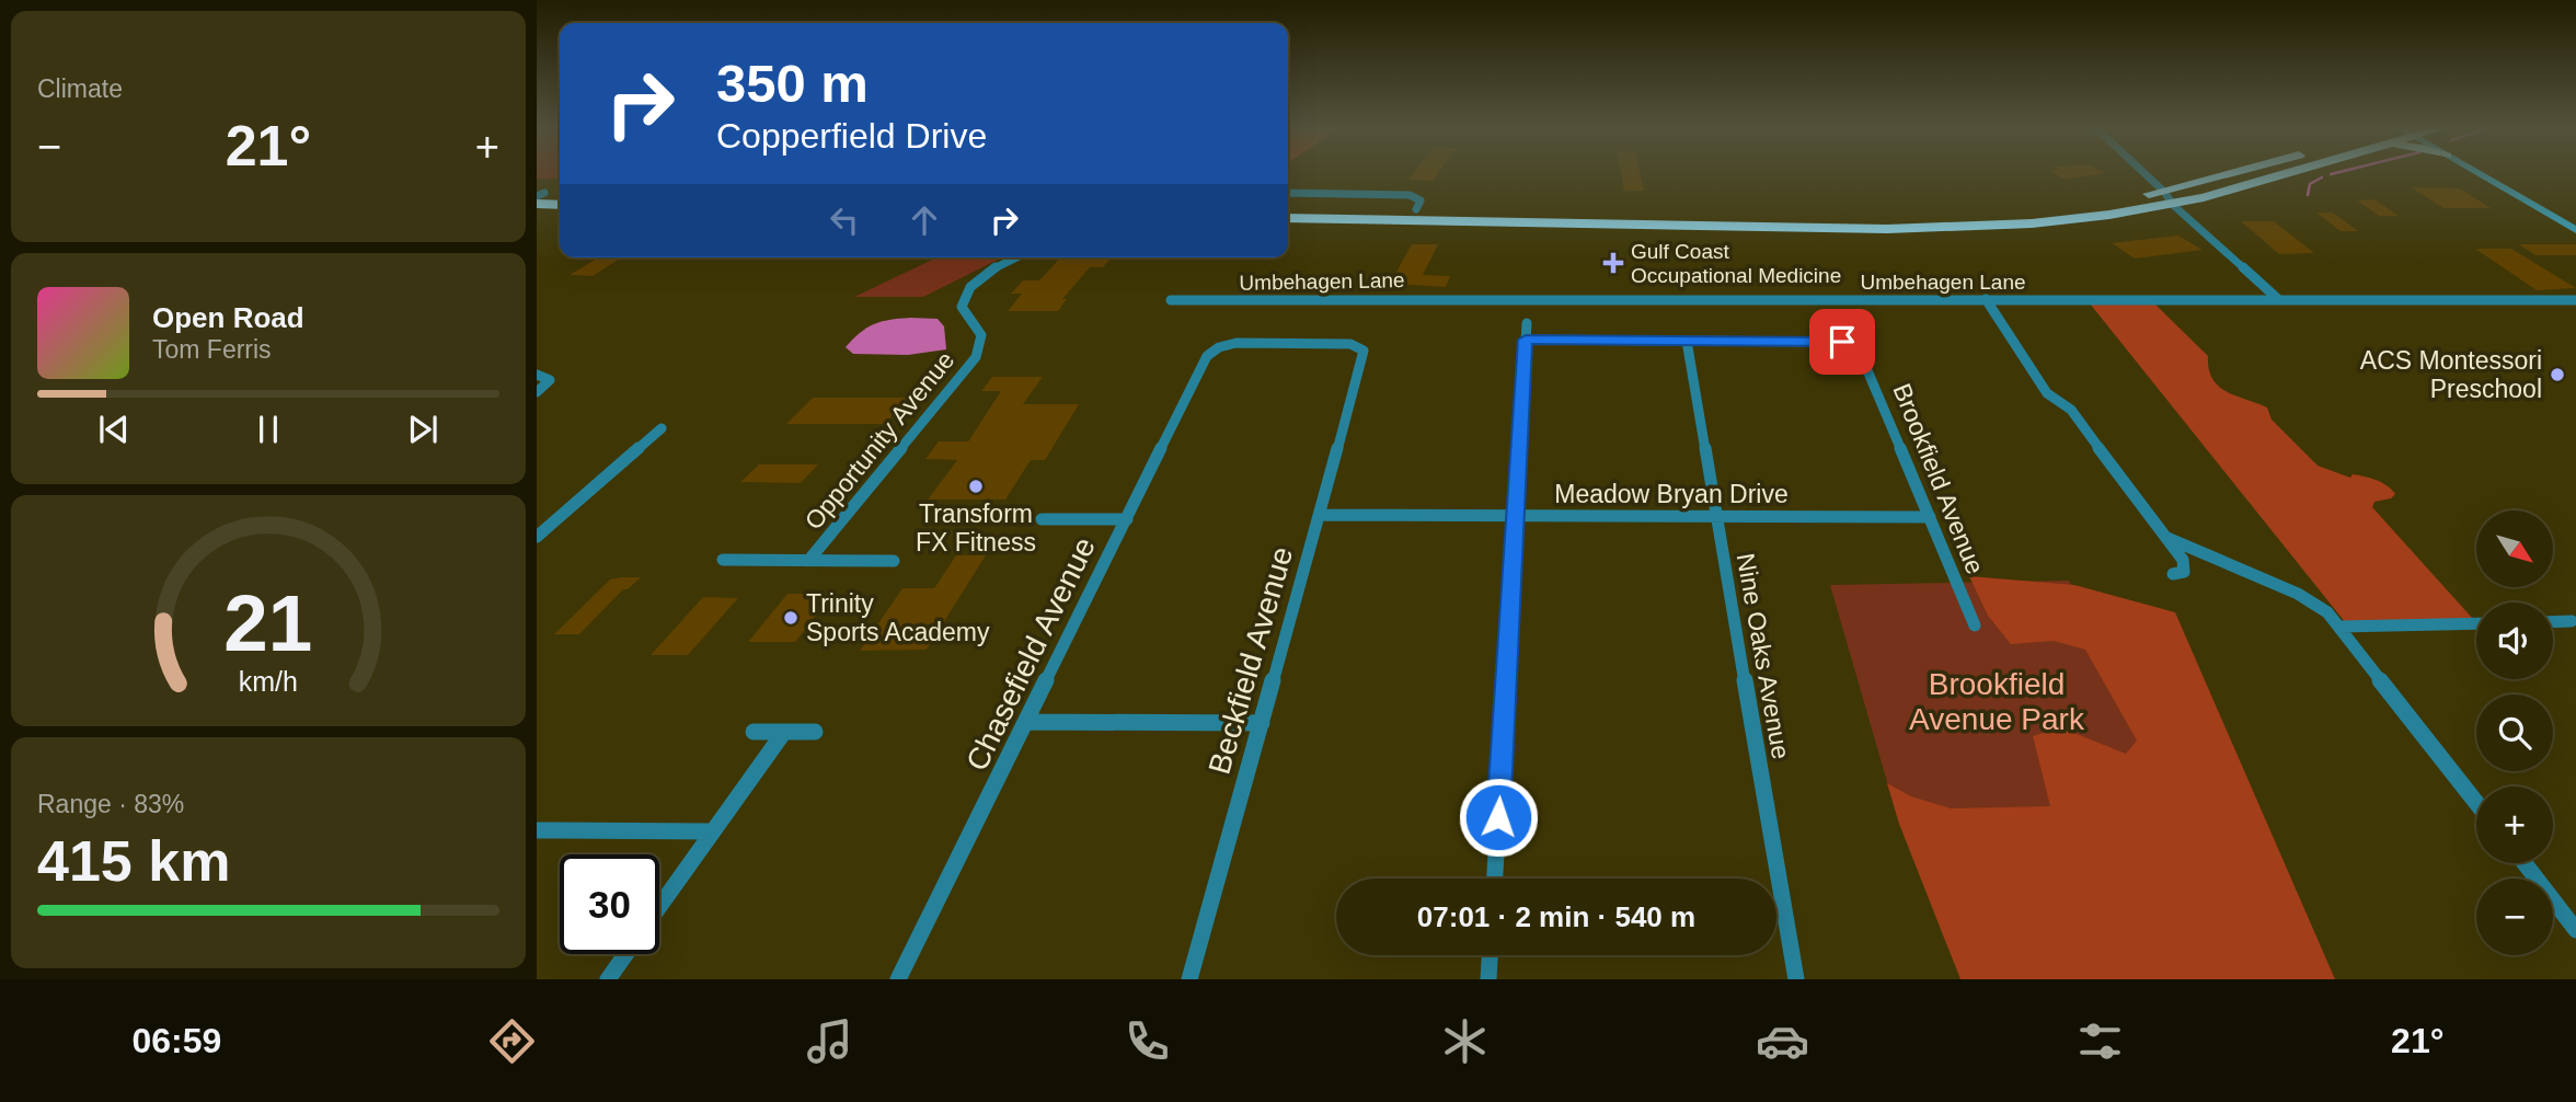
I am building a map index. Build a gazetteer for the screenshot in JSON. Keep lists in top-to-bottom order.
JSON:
{
  "streets": {
    "street": [
      "Umbehagen Lane",
      "Opportunity Avenue",
      "Brookfield Avenue",
      "Meadow Bryan Drive",
      "Chasefield Avenue",
      "Nine Oaks Avenue",
      "Beckfield Avenue"
    ]
  },
  "crossings": [
    ["Brookfield Avenue", "Meadow Bryan Drive"],
    ["Brookfield Avenue", "Nine Oaks Avenue"],
    ["Meadow Bryan Drive", "Nine Oaks Avenue"],
    ["Meadow Bryan Drive", "Beckfield Avenue"],
    ["Chasefield Avenue", "Beckfield Avenue"]
  ],
  "parks": ["Brookfield Avenue Park"],
  "places": {
    "health": ["Gulf Coast Occupational Medicine"],
    "other": ["ACS Montessori Preschool", "Transform FX Fitness", "Trinity Sports Academy"]
  },
  "north": "bottom right",
  "page": {
    "tile": [
      "Climate",
      ["Range · 83%", "415 km"]
    ],
    "turn": ["350 m", "Copperfield Drive"],
    "heat": ["−", "21°", "+"],
    "song": ["Open Road", "Tom Ferris"],
    "map_buttons": ["+", "−"],
    "limit": "30",
    "trip": "07:01 · 2 min · 540 m",
    "tabs": ["06:59", "21°"],
    "gauge": ["21", "km/h"]
  }
}
